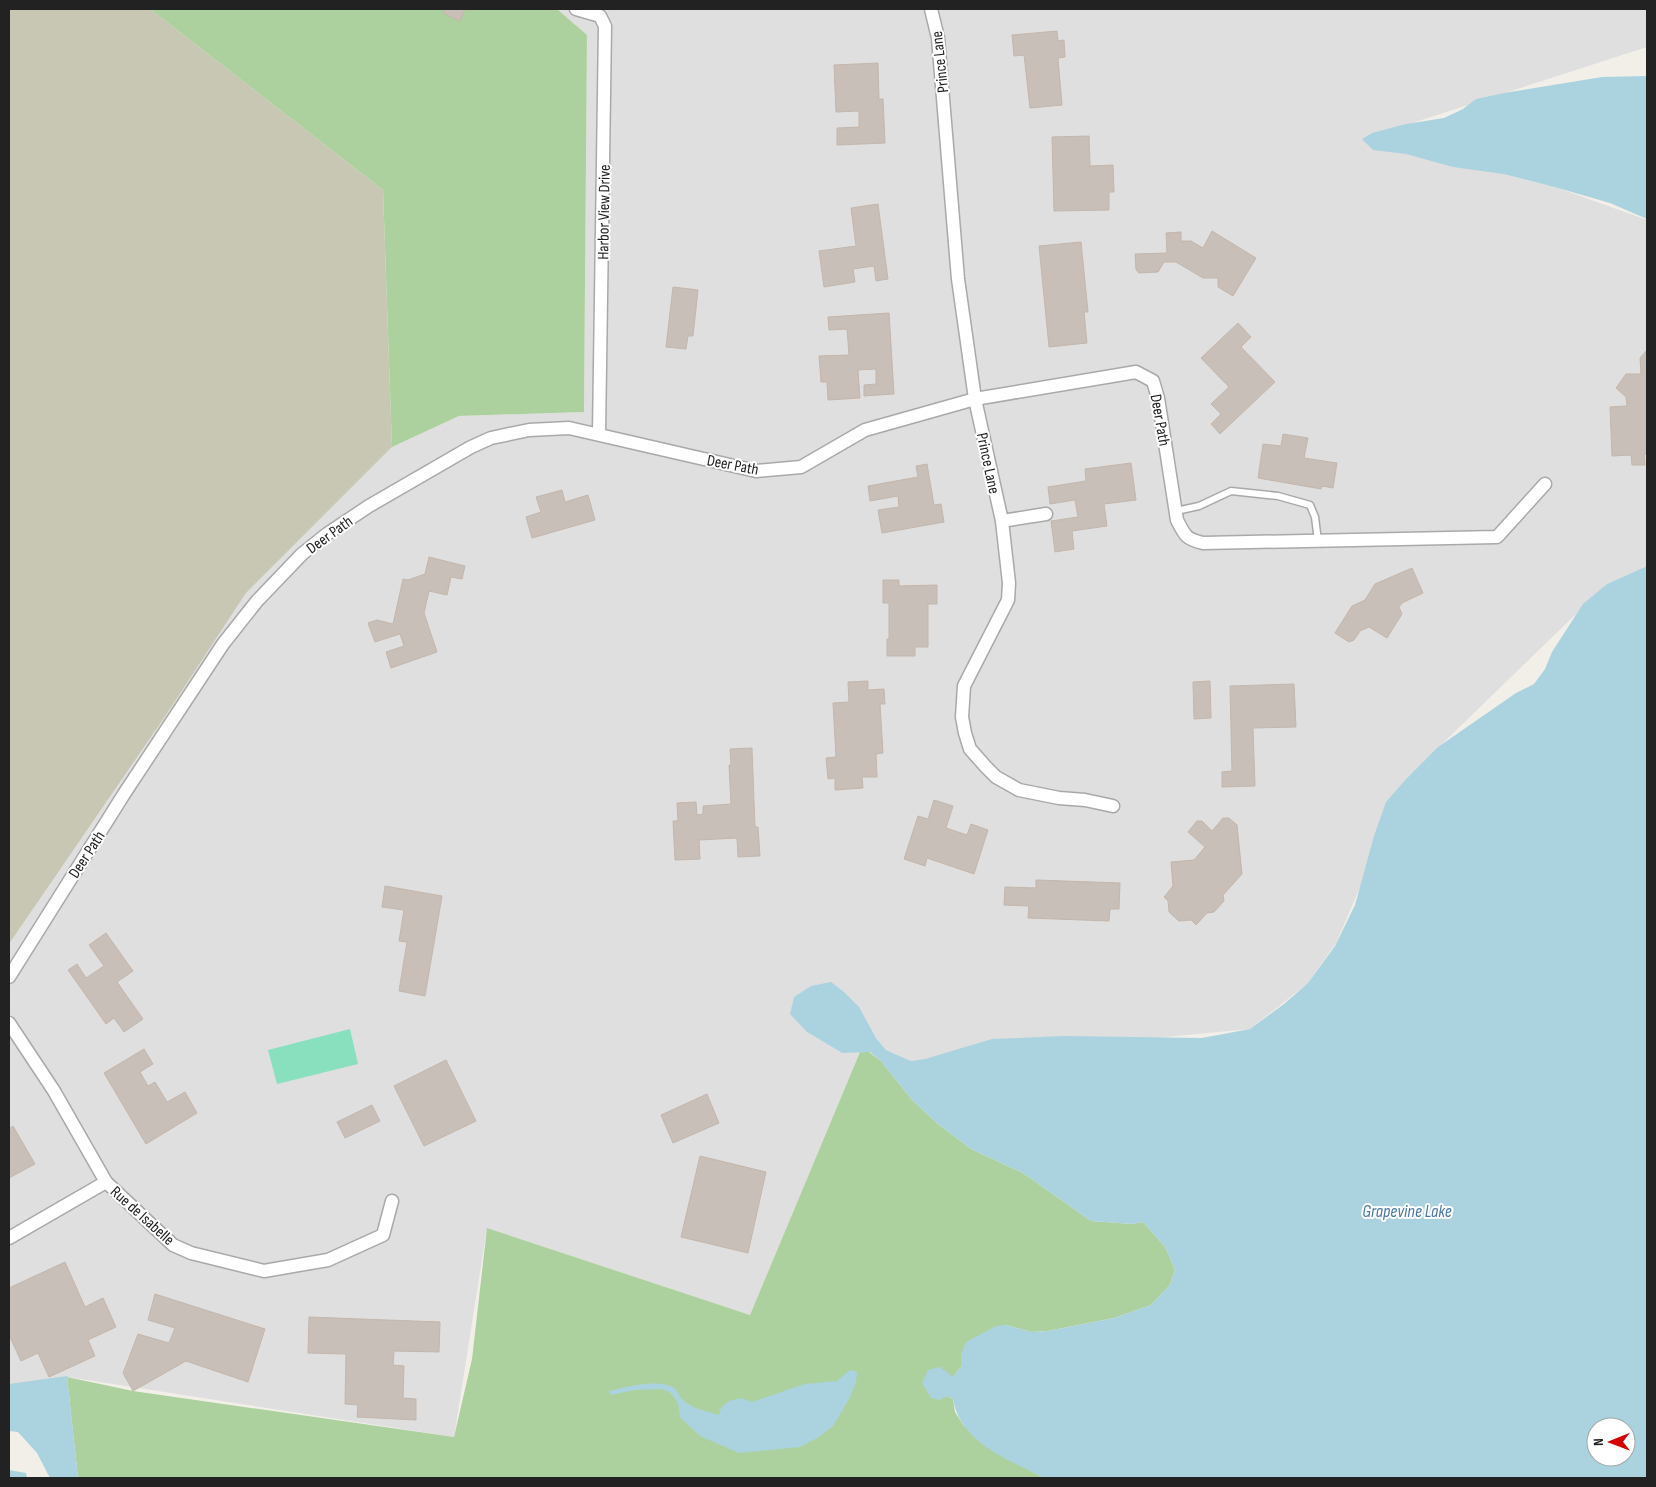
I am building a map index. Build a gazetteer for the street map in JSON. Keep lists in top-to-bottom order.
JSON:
{
  "streets": {
    "street": [
      "Prince Lane",
      "Harbor View Drive",
      "Deer Path",
      "Rue de Isabelle"
    ]
  },
  "crossings": [
    ["Prince Lane", "Deer Path"],
    ["Harbor View Drive", "Deer Path"]
  ],
  "water": ["Grapevine Lake"],
  "north": "left"
}
